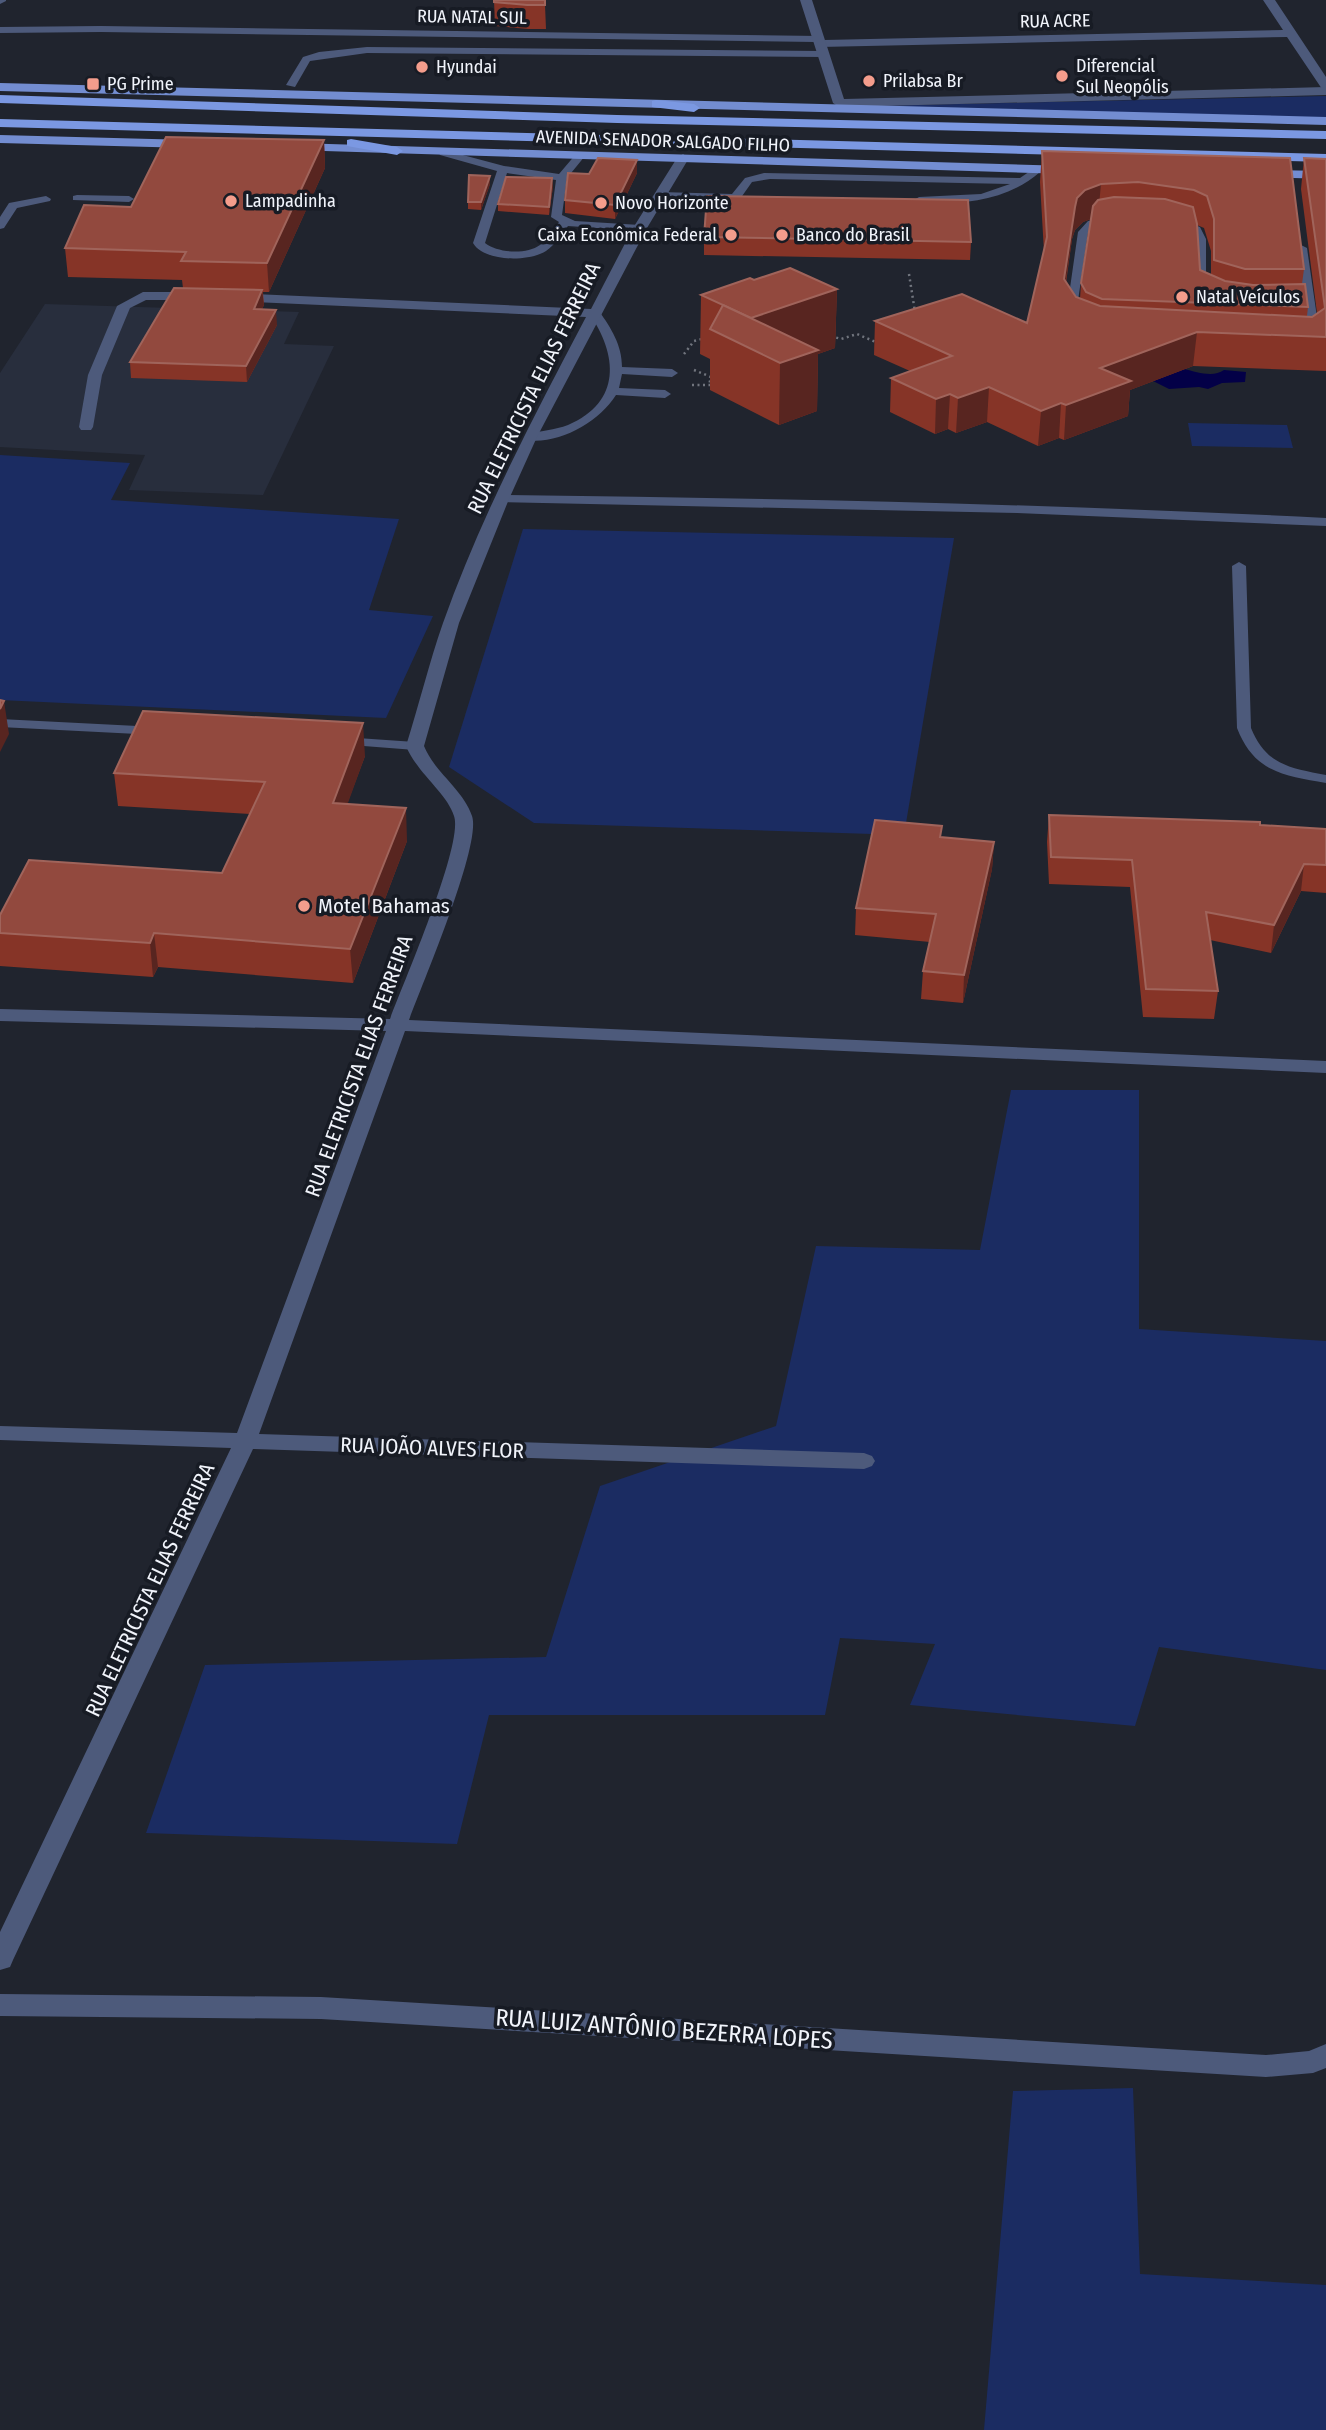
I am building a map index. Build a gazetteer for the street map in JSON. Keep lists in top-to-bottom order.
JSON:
{
  "streets": {
    "highway": ["AVENIDA SENADOR SALGADO FILHO"],
    "street": [
      "RUA NATAL SUL",
      "RUA ACRE",
      "RUA ELETRICISTA ELIAS FERREIRA",
      "RUA JOÃO ALVES FLOR",
      "RUA LUIZ ANTÔNIO BEZERRA LOPES"
    ]
  },
  "crossings": [
    ["RUA NATAL SUL", "RUA ACRE"],
    ["AVENIDA SENADOR SALGADO FILHO", "RUA ELETRICISTA ELIAS FERREIRA"],
    ["RUA ELETRICISTA ELIAS FERREIRA", "RUA JOÃO ALVES FLOR"]
  ],
  "places": {
    "other": [
      "Hyundai",
      "Diferencial Sul Neopólis",
      "Prilabsa Br",
      "Lampadinha",
      "Novo Horizonte",
      "Caixa Econômica Federal",
      "Banco do Brasil",
      "Natal Veículos",
      "Motel Bahamas"
    ],
    "transit": ["PG Prime"]
  }
}
